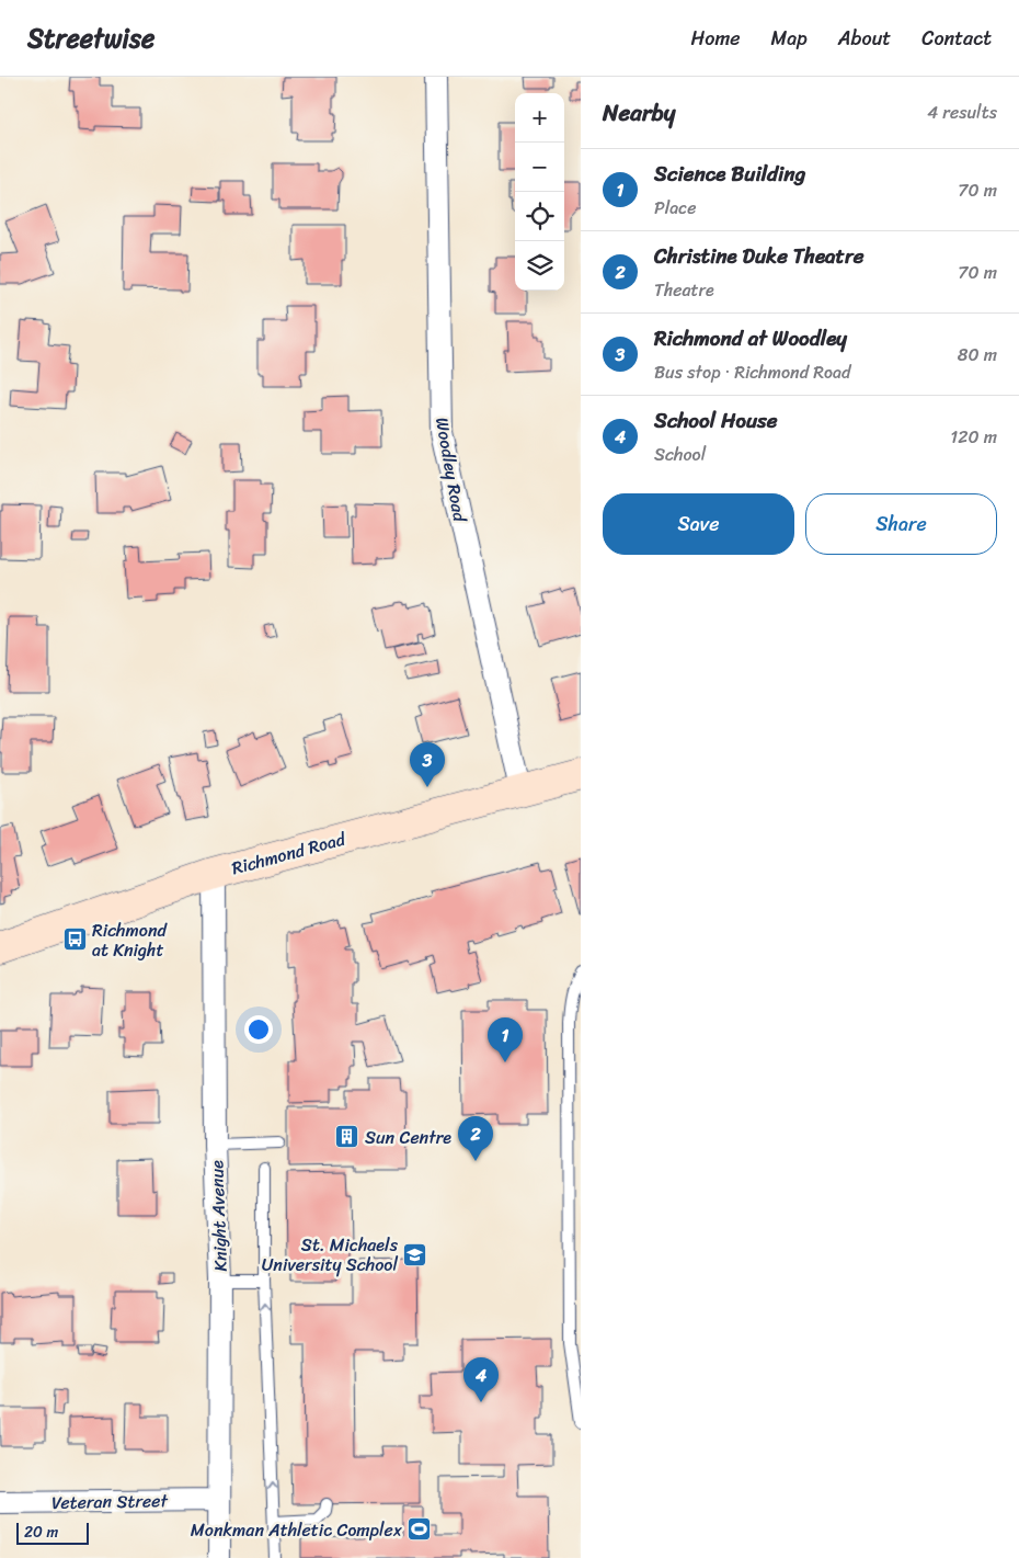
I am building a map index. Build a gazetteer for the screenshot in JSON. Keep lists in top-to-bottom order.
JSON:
{
  "streets": {
    "main road": ["Richmond Road"],
    "street": ["Woodley Road", "Knight Avenue", "Veteran Street"]
  },
  "crossings": [
    ["Woodley Road", "Richmond Road"],
    ["Richmond Road", "Knight Avenue"],
    ["Knight Avenue", "Veteran Street"]
  ],
  "places": {
    "bus stop": ["Richmond at Knight"],
    "building": ["Sun Centre"],
    "school or university": ["St. Michaels University School"],
    "sports": ["Monkman Athletic Complex"]
  },
  "scale_bar": "20 m",
  "page": {
    "header": "Streetwise",
    "nav": [
      "Home",
      "Map",
      "About",
      "Contact"
    ],
    "heading": ["Nearby", "4 results"],
    "map_buttons": ["+", "−"],
    "list": [
      {
        "mark": "1",
        "name": "Science Building",
        "note": "Place",
        "value": "70 m"
      },
      {
        "mark": "2",
        "name": "Christine Duke Theatre",
        "note": "Theatre",
        "value": "70 m"
      },
      {
        "mark": "3",
        "name": "Richmond at Woodley",
        "note": "Bus stop · Richmond Road",
        "value": "80 m"
      },
      {
        "mark": "4",
        "name": "School House",
        "note": "School",
        "value": "120 m"
      }
    ],
    "buttons": ["Save", "Share"],
    "pins": [
      "3",
      "1",
      "2",
      "4"
    ],
    "scale": "20 m"
  }
}
